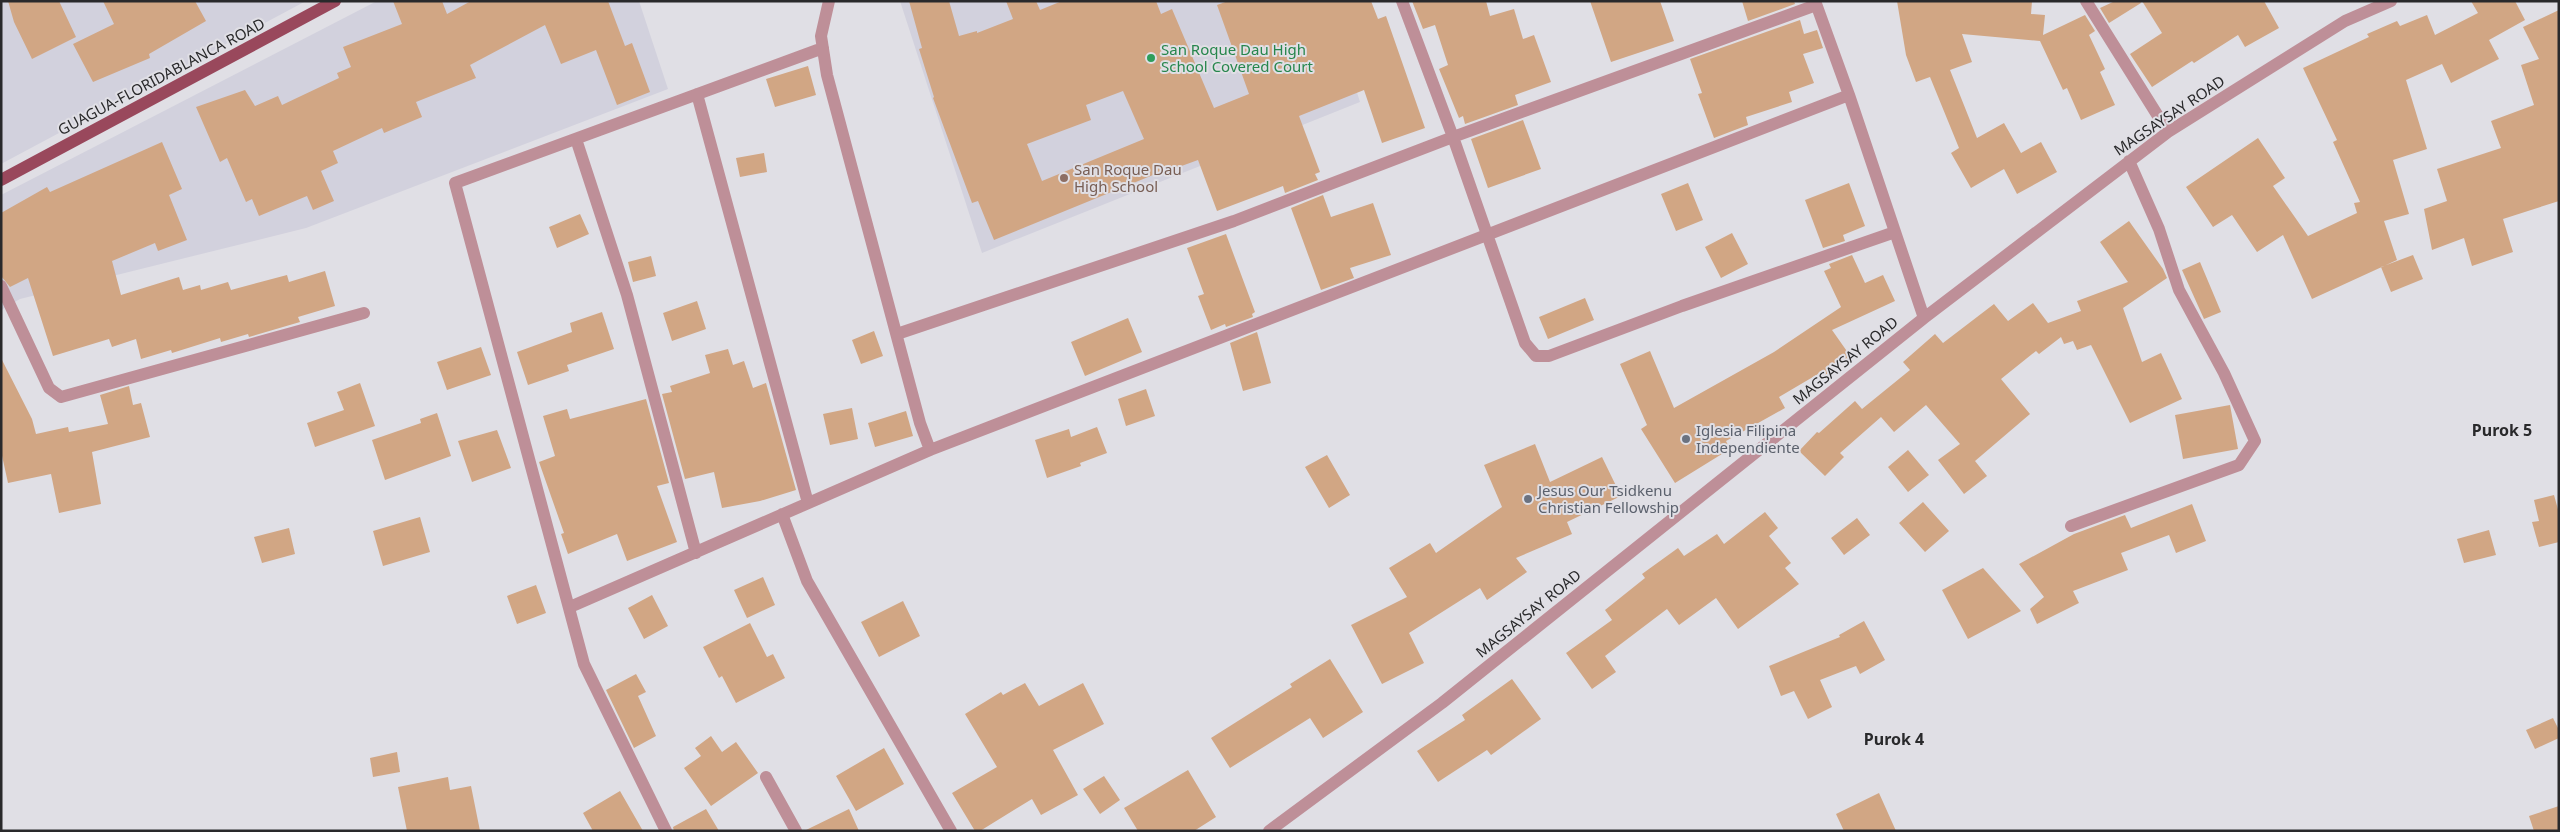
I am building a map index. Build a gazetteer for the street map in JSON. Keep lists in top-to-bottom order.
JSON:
{
  "streets": {
    "main road": ["GUAGUA-FLORIDABLANCA ROAD"],
    "street": ["MAGSAYSAY ROAD"]
  },
  "districts": ["Purok 5", "Purok 4"],
  "places": [
    "San Roque Dau High School Covered Court",
    "San Roque Dau High School",
    "Iglesia Filipina Independiente",
    "Jesus Our Tsidkenu Christian Fellowship"
  ]
}
